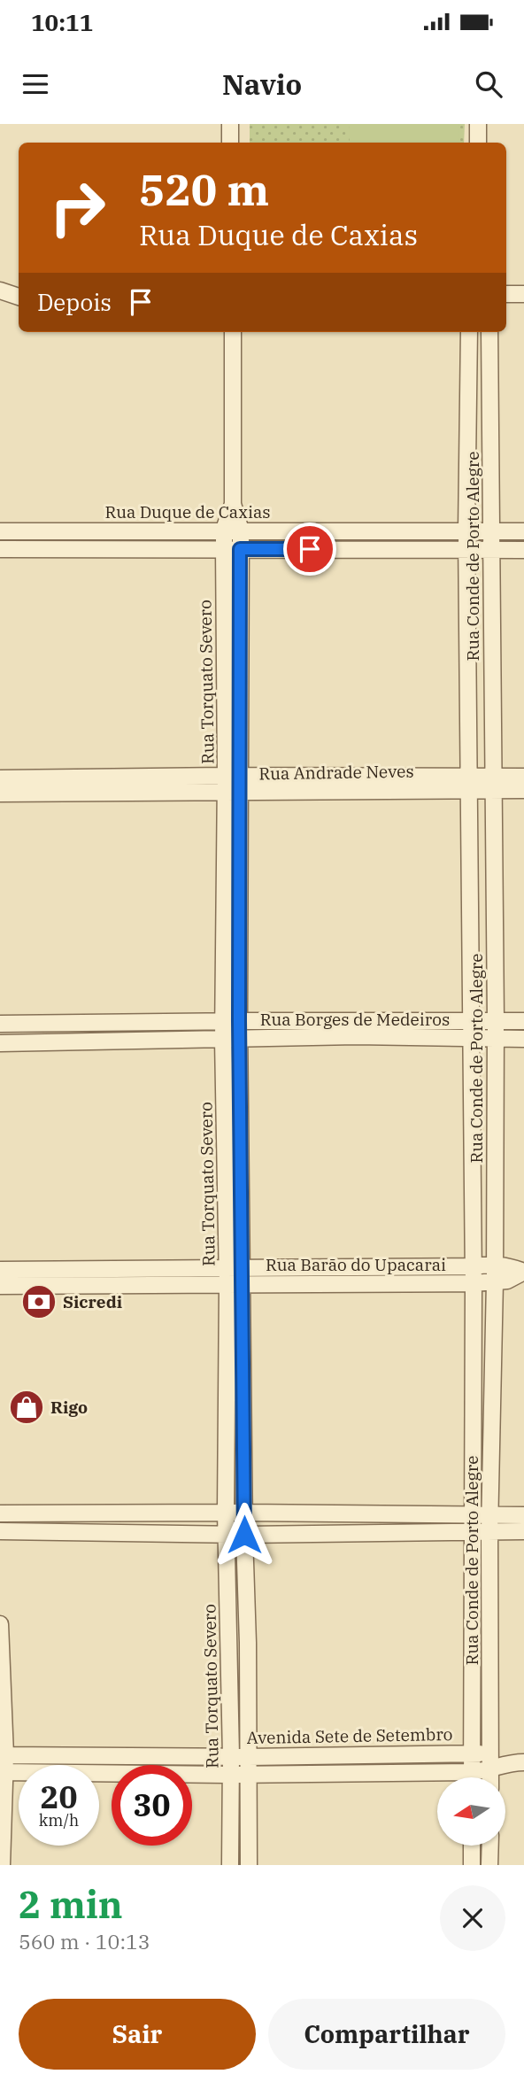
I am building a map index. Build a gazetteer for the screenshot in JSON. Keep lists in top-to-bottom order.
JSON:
{
  "streets": {
    "street": [
      "Rua Duque de Caxias",
      "Rua Conde de Porto Alegre",
      "Rua Torquato Severo",
      "Rua Andrade Neves",
      "Rua Borges de Medeiros",
      "Rua Barão do Upacarai",
      "Avenida Sete de Setembro"
    ]
  },
  "crossings": [
    ["Rua Duque de Caxias", "Rua Conde de Porto Alegre"],
    ["Rua Duque de Caxias", "Rua Torquato Severo"],
    ["Rua Conde de Porto Alegre", "Rua Andrade Neves"],
    ["Rua Conde de Porto Alegre", "Rua Borges de Medeiros"],
    ["Rua Conde de Porto Alegre", "Rua Barão do Upacarai"],
    ["Rua Conde de Porto Alegre", "Avenida Sete de Setembro"],
    ["Rua Torquato Severo", "Rua Andrade Neves"],
    ["Rua Torquato Severo", "Rua Borges de Medeiros"],
    ["Rua Torquato Severo", "Rua Barão do Upacarai"],
    ["Rua Torquato Severo", "Avenida Sete de Setembro"]
  ],
  "places": {
    "bank": ["Sicredi"],
    "shop": ["Rigo"]
  },
  "north": "left",
  "page": {
    "status": "10:11",
    "header": "Navio",
    "turn": ["520 m", "Rua Duque de Caxias"],
    "then": "Depois",
    "speed": "20 km/h",
    "limit": "30",
    "heading": ["2 min", "560 m · 10:13"],
    "buttons": ["Sair", "Compartilhar"]
  }
}
